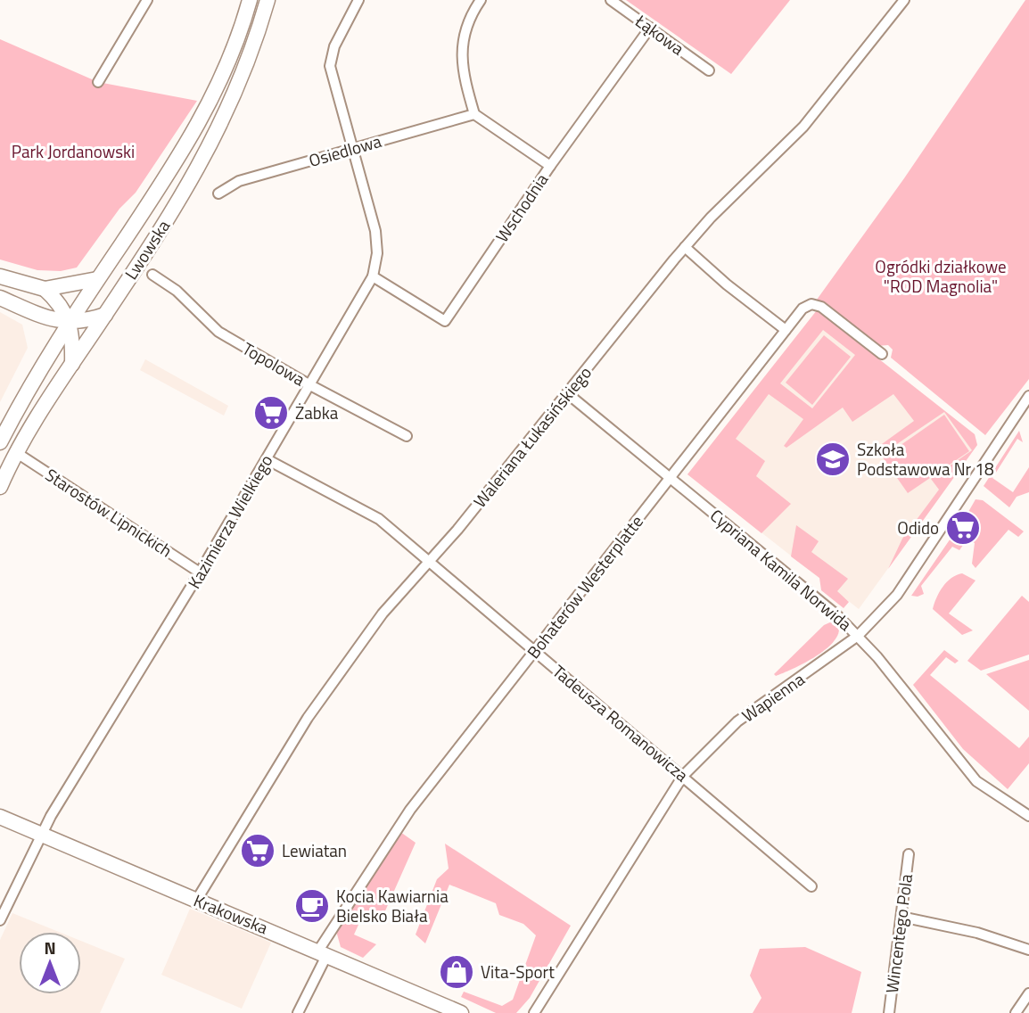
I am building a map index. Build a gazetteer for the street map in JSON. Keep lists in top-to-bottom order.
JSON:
{
  "streets": {
    "main road": ["Lwowska", "Krakowska"],
    "street": [
      "Łąkowa",
      "Osiedlowa",
      "Wschodnia",
      "Topolowa",
      "Waleriana Łukasińskiego",
      "Starostów Lipnickich",
      "Kazimierza Wielkiego",
      "Cypriana Kamila Norwida",
      "Bohaterów Westerplatte",
      "Wapienna",
      "Tadeusza Romanowicza",
      "Wincentego Pola"
    ]
  },
  "crossings": [
    ["Łąkowa", "Wschodnia"],
    ["Osiedlowa", "Kazimierza Wielkiego"],
    ["Wschodnia", "Kazimierza Wielkiego"],
    ["Lwowska", "Starostów Lipnickich"],
    ["Topolowa", "Kazimierza Wielkiego"],
    ["Waleriana Łukasińskiego", "Cypriana Kamila Norwida"],
    ["Waleriana Łukasińskiego", "Tadeusza Romanowicza"],
    ["Waleriana Łukasińskiego", "Krakowska"],
    ["Starostów Lipnickich", "Kazimierza Wielkiego"],
    ["Kazimierza Wielkiego", "Tadeusza Romanowicza"],
    ["Kazimierza Wielkiego", "Krakowska"],
    ["Cypriana Kamila Norwida", "Bohaterów Westerplatte"],
    ["Cypriana Kamila Norwida", "Wapienna"],
    ["Bohaterów Westerplatte", "Tadeusza Romanowicza"],
    ["Bohaterów Westerplatte", "Krakowska"],
    ["Wapienna", "Tadeusza Romanowicza"]
  ],
  "parks": ["Park Jordanowski", "Ogródki działkowe \"ROD Magnolia\""],
  "places": {
    "supermarket": ["Żabka", "Odido", "Lewiatan"],
    "school or university": ["Szkoła Podstawowa Nr 18"],
    "cafe": ["Kocia Kawiarnia Bielsko Biała"],
    "shop": ["Vita-Sport"]
  },
  "north": "top"
}
